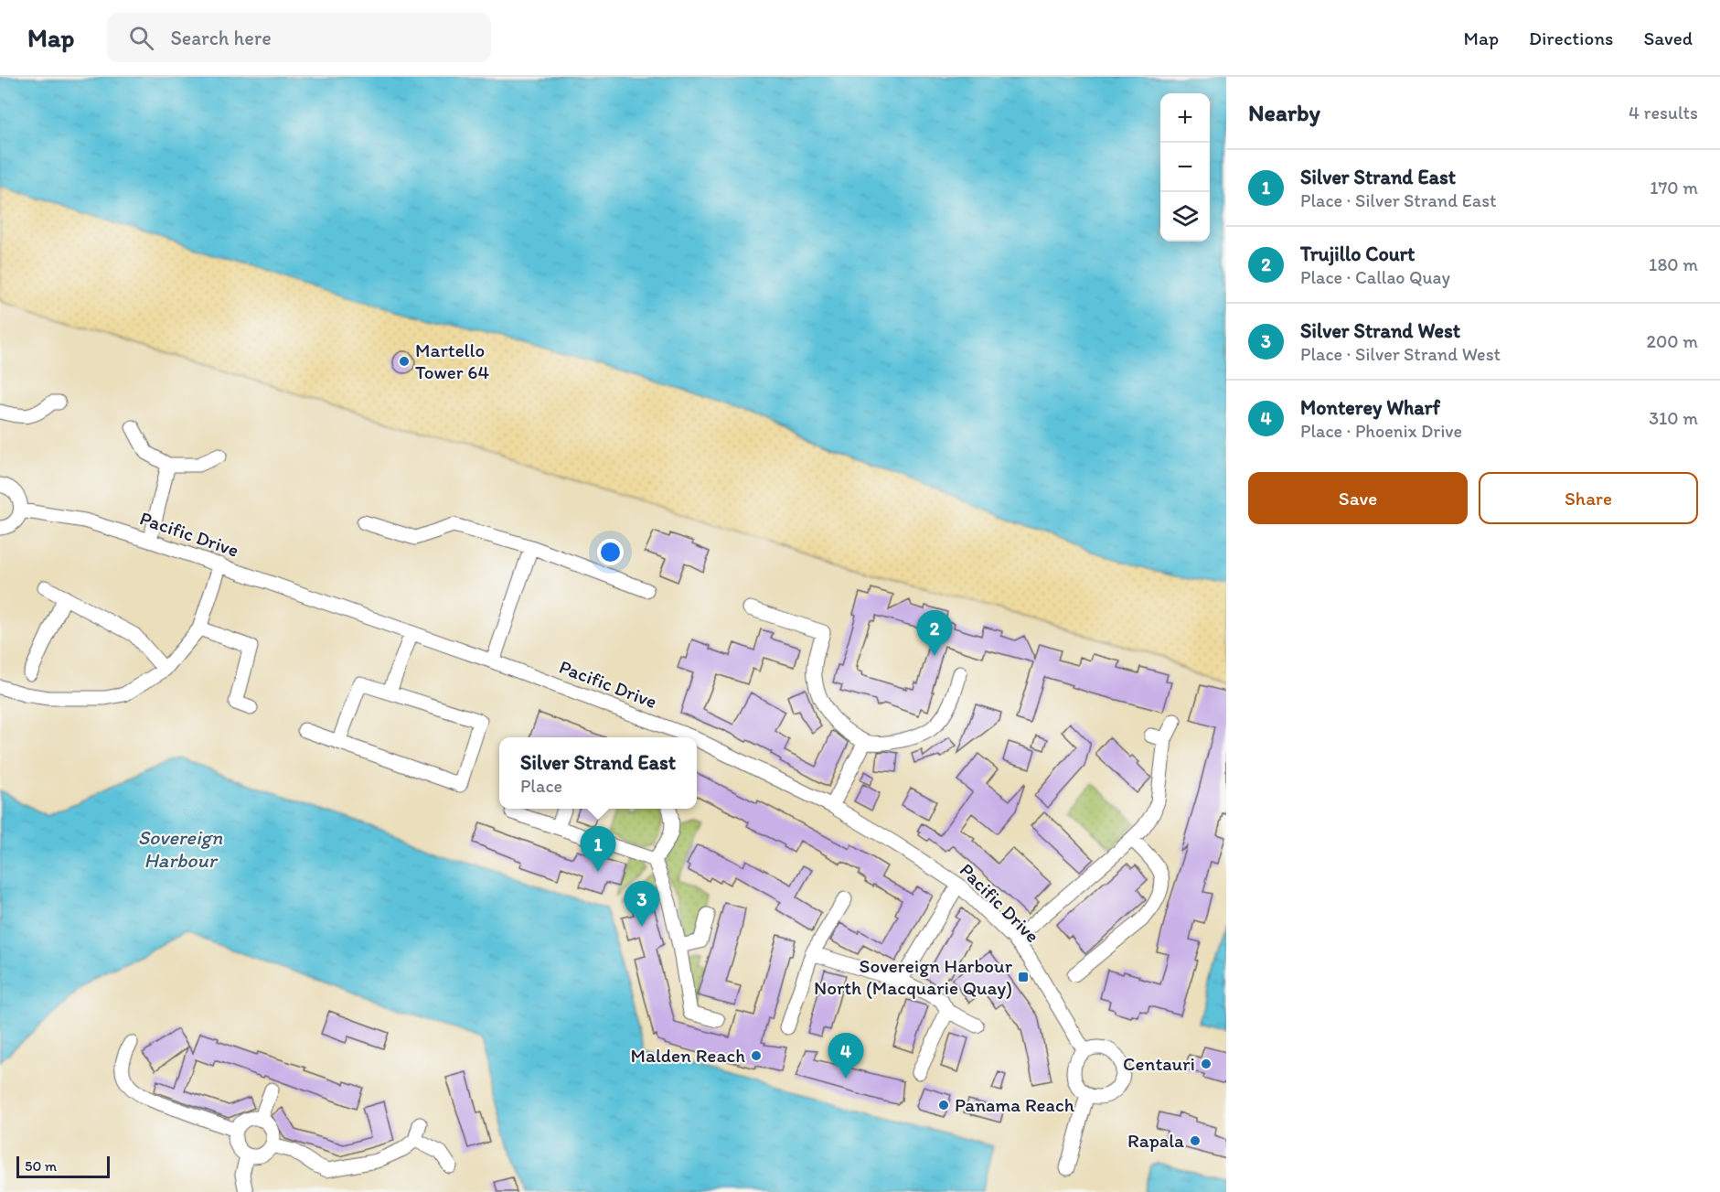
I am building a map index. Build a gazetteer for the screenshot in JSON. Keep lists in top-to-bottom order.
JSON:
{
  "streets": {
    "street": ["Pacific Drive"]
  },
  "water": ["Sovereign Harbour"],
  "places": {
    "other": [
      "Martello Tower 64",
      "Malden Reach",
      "Centauri",
      "Panama Reach",
      "Rapala"
    ],
    "transit": ["Sovereign Harbour North (Macquarie Quay)"]
  },
  "scale_bar": "50 m",
  "page": {
    "header": "Map",
    "search": "Search here",
    "nav": ["Map", "Directions", "Saved"],
    "heading": ["Nearby", "4 results"],
    "map_buttons": ["+", "−"],
    "list": [
      {
        "mark": "1",
        "name": "Silver Strand East",
        "note": "Place · Silver Strand East",
        "value": "170 m"
      },
      {
        "mark": "2",
        "name": "Trujillo Court",
        "note": "Place · Callao Quay",
        "value": "180 m"
      },
      {
        "mark": "3",
        "name": "Silver Strand West",
        "note": "Place · Silver Strand West",
        "value": "200 m"
      },
      {
        "mark": "4",
        "name": "Monterey Wharf",
        "note": "Place · Phoenix Drive",
        "value": "310 m"
      }
    ],
    "buttons": ["Save", "Share"],
    "pins": [
      "2",
      "1",
      "3",
      "4"
    ],
    "popup": ["Silver Strand East", "Place"],
    "scale": "50 m"
  }
}
